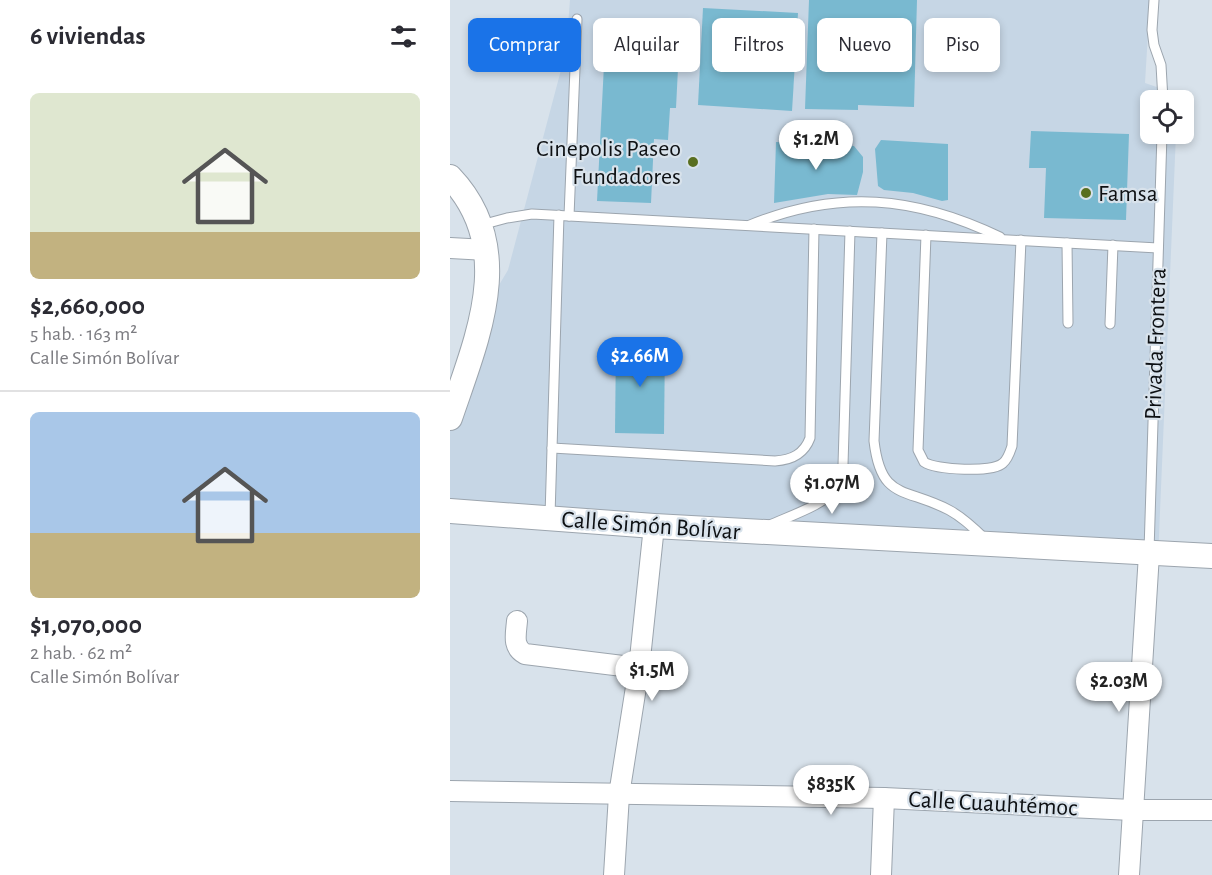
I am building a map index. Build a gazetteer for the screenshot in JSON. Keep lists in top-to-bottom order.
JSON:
{
  "streets": {
    "street": ["Calle Simón Bolívar", "Calle Cuauhtémoc"],
    "lane": ["Privada Frontera"]
  },
  "crossings": [
    ["Privada Frontera", "Calle Simón Bolívar"]
  ],
  "places": ["Cinepolis Paseo Fundadores", "Famsa"],
  "page": {
    "heading": "6 viviendas",
    "chip": [
      "Comprar",
      "Alquilar",
      "Filtros",
      "Nuevo",
      "Piso"
    ],
    "list": [
      {
        "name": "$2,660,000",
        "note": "5 hab. · 163 m² · Calle Simón Bolívar"
      },
      {
        "name": "$1,070,000",
        "note": "2 hab. · 62 m² · Calle Simón Bolívar"
      }
    ],
    "price": [
      "$1.2M",
      "$2.66M",
      "$1.07M",
      "$1.5M",
      "$2.03M",
      "$835K"
    ]
  }
}
